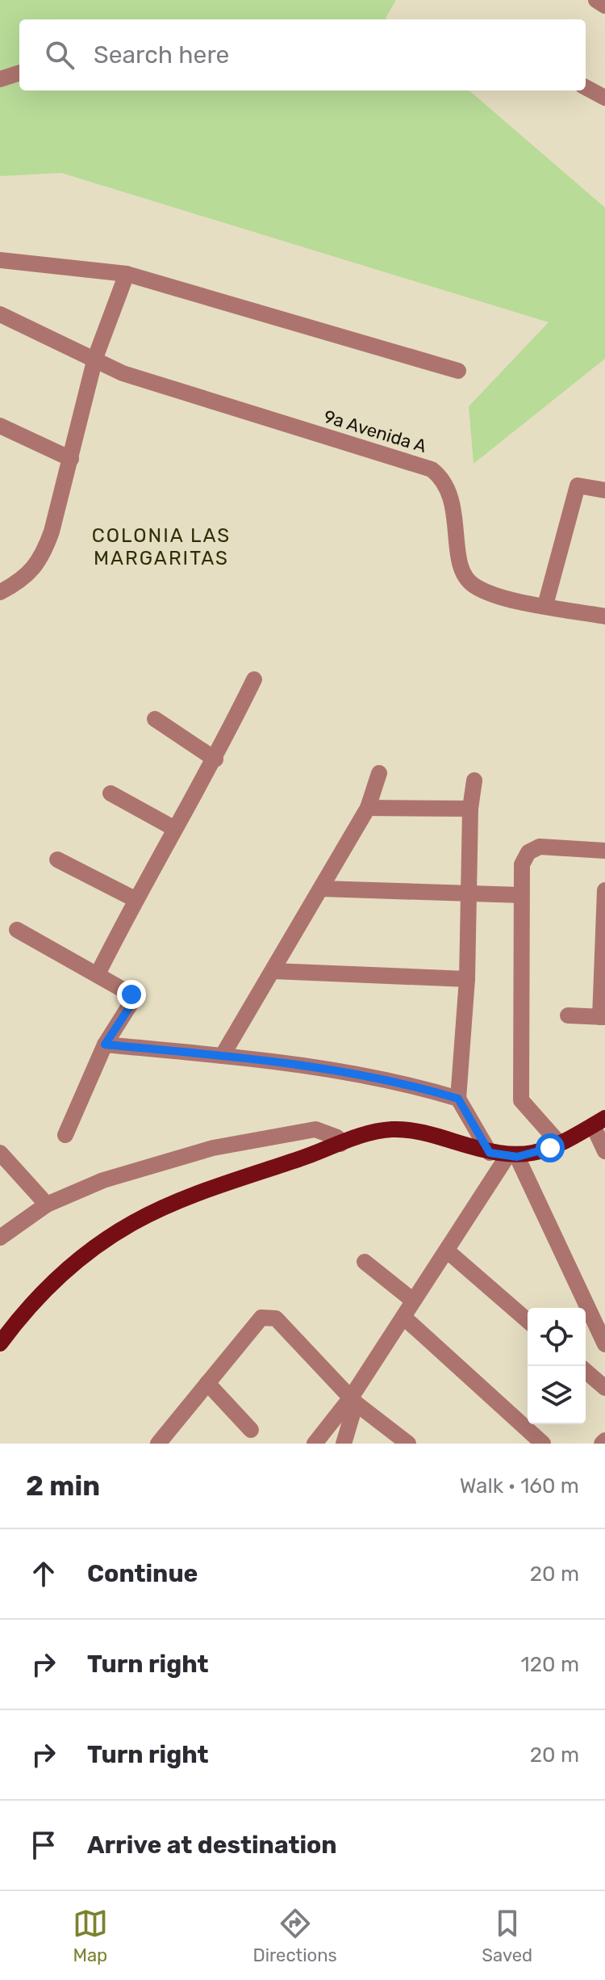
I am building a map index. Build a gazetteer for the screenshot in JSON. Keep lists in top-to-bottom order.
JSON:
{
  "streets": {
    "street": ["9a Avenida A"]
  },
  "districts": ["COLONIA LAS MARGARITAS"],
  "page": {
    "search": "Search here",
    "heading": ["2 min", "Walk · 160 m"],
    "list": [
      ["Continue", "20 m"],
      ["Turn right", "120 m"],
      ["Turn right", "20 m"],
      "Arrive at destination"
    ],
    "nav": ["Map", "Directions", "Saved"]
  }
}
